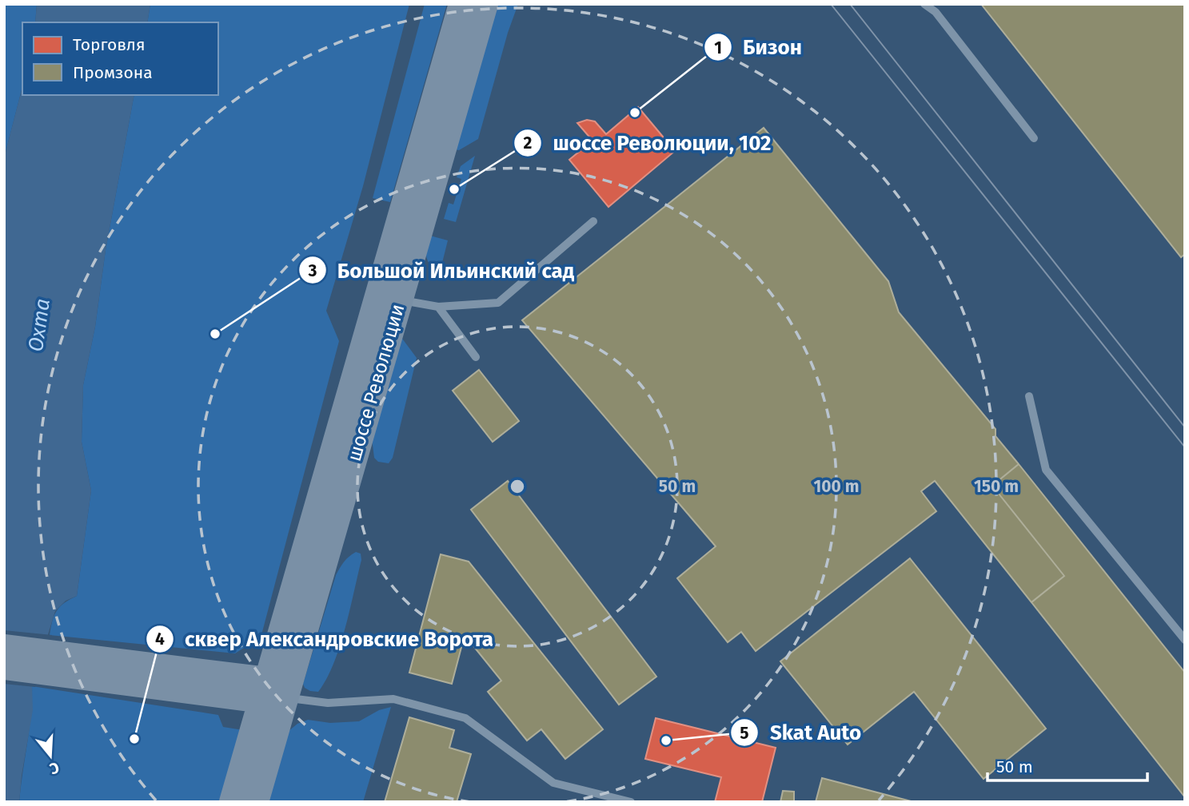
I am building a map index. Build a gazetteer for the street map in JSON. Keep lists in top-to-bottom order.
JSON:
{
  "streets": {
    "main road": ["шоссе Революции"]
  },
  "water": ["Охта"],
  "places": [
    "Бизон",
    "шоссе Революции, 102",
    "Большой Ильинский сад",
    "сквер Александровские Ворота",
    "Skat Auto"
  ],
  "legend": ["Торговля", "Промзона"],
  "scale_bar": "50 m",
  "north": "bottom",
  "rings": ["50 m", "100 m", "150 m"]
}
